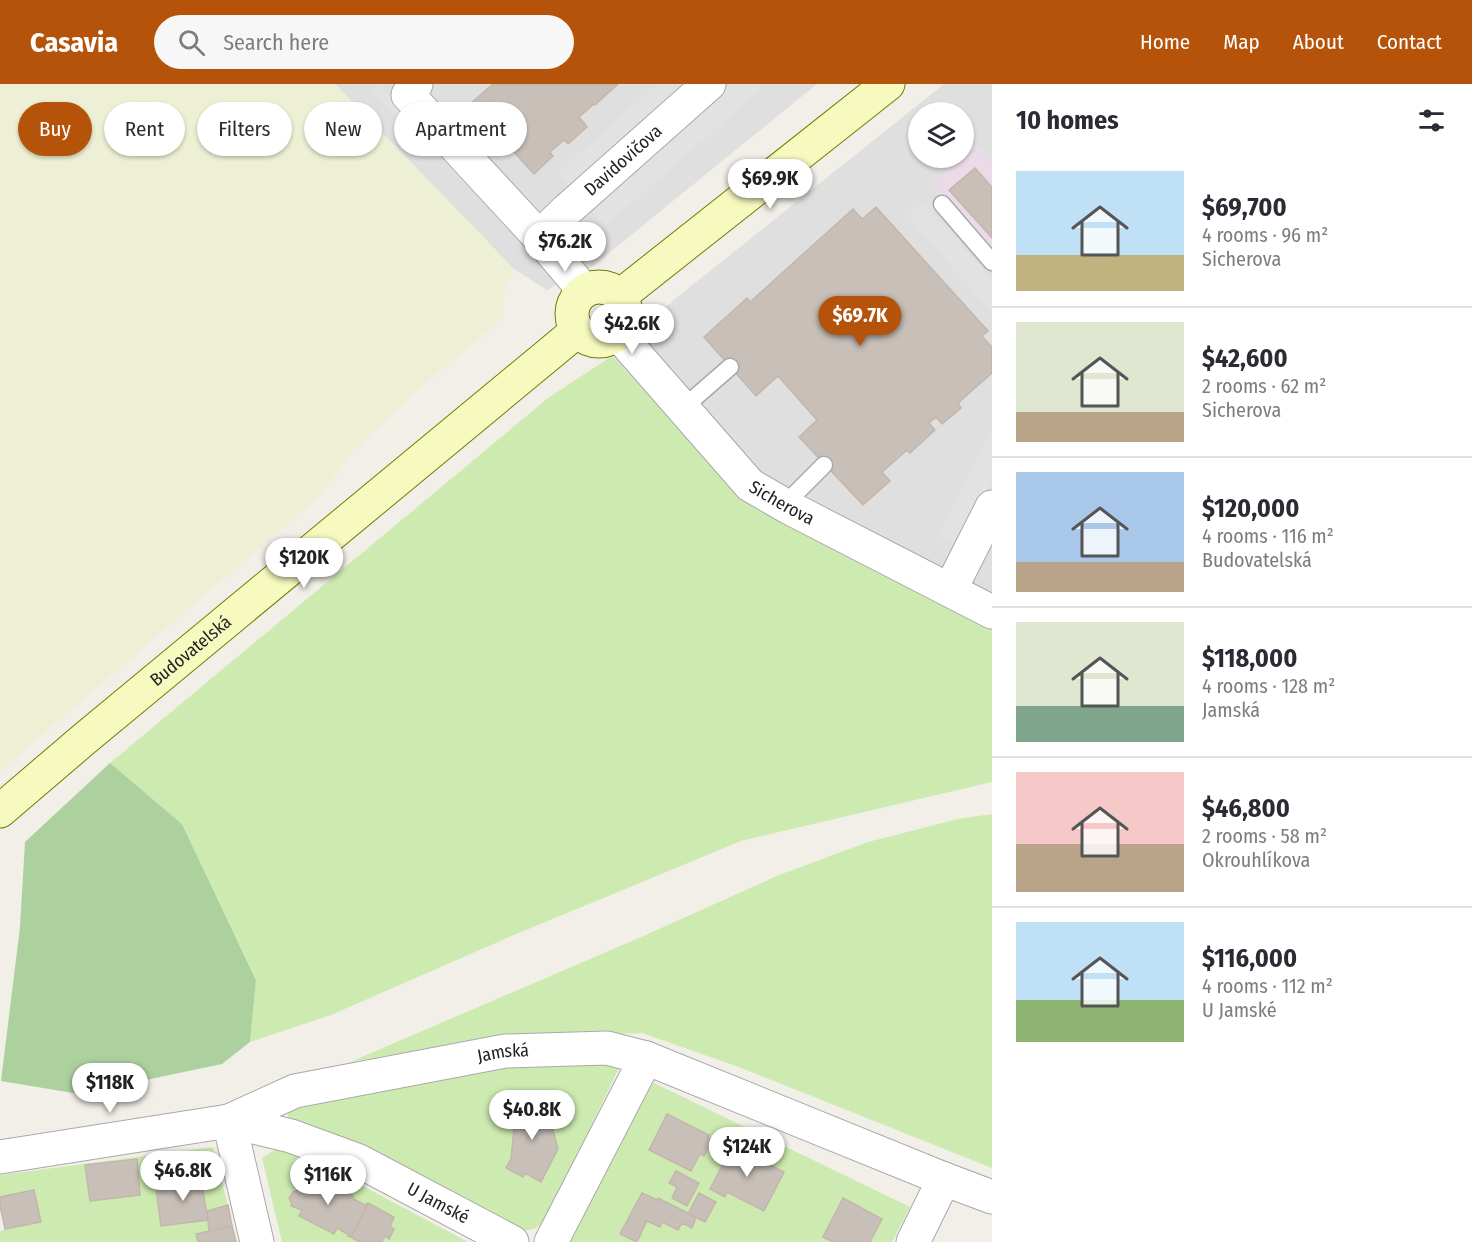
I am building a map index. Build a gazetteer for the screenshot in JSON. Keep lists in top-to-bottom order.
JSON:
{
  "streets": {
    "street": [
      "Davidovičova",
      "Sicherova",
      "Budovatelská",
      "Jamská",
      "U Jamské"
    ]
  },
  "crossings": [
    ["Sicherova", "Budovatelská"],
    ["Jamská", "U Jamské"]
  ],
  "page": {
    "header": "Casavia",
    "search": "Search here",
    "nav": [
      "Home",
      "Map",
      "About",
      "Contact"
    ],
    "heading": "10 homes",
    "chip": [
      "Buy",
      "Rent",
      "Filters",
      "New",
      "Apartment"
    ],
    "list": [
      {
        "name": "$69,700",
        "note": "4 rooms · 96 m² · Sicherova"
      },
      {
        "name": "$42,600",
        "note": "2 rooms · 62 m² · Sicherova"
      },
      {
        "name": "$120,000",
        "note": "4 rooms · 116 m² · Budovatelská"
      },
      {
        "name": "$118,000",
        "note": "4 rooms · 128 m² · Jamská"
      },
      {
        "name": "$46,800",
        "note": "2 rooms · 58 m² · Okrouhlíkova"
      },
      {
        "name": "$116,000",
        "note": "4 rooms · 112 m² · U Jamské"
      }
    ],
    "price": [
      "$69.9K",
      "$76.2K",
      "$69.7K",
      "$42.6K",
      "$120K",
      "$118K",
      "$40.8K",
      "$124K",
      "$46.8K",
      "$116K"
    ]
  }
}
